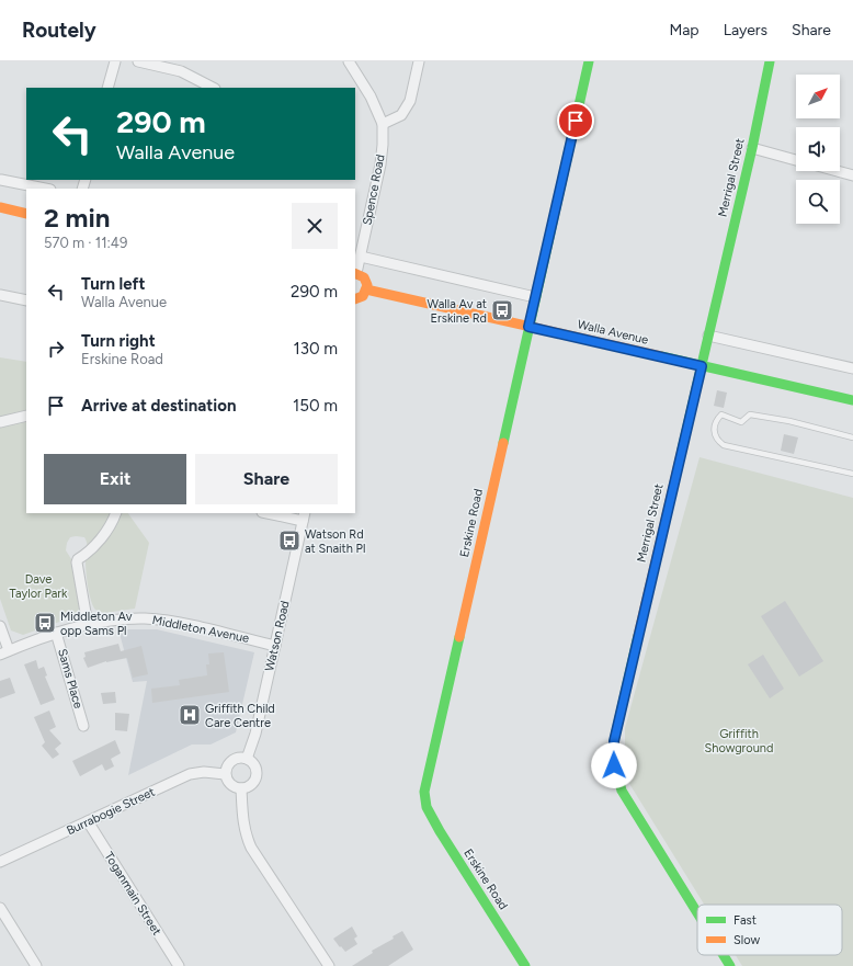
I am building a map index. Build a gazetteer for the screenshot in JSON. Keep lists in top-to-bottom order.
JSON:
{
  "streets": {
    "street": [
      "Merrigal Street",
      "Spence Road",
      "Walla Avenue",
      "Erskine Road",
      "Middleton Avenue",
      "Watson Road",
      "Sams Place",
      "Burrabogie Street",
      "Toganmain Street"
    ]
  },
  "crossings": [
    ["Merrigal Street", "Walla Avenue"],
    ["Walla Avenue", "Erskine Road"],
    ["Middleton Avenue", "Watson Road"],
    ["Middleton Avenue", "Sams Place"],
    ["Watson Road", "Burrabogie Street"],
    ["Burrabogie Street", "Toganmain Street"]
  ],
  "parks": ["Dave Taylor Park", "Griffith Showground"],
  "places": {
    "bus stop": ["Walla Av at Erskine Rd", "Watson Rd at Snaith Pl", "Middleton Av opp Sams Pl"],
    "hospital": ["Griffith Child Care Centre"]
  },
  "legend": ["Fast", "Slow"],
  "north": "top right",
  "page": {
    "header": "Routely",
    "nav": ["Map", "Layers", "Share"],
    "turn": ["290 m", "Walla Avenue"],
    "heading": ["2 min", "570 m · 11:49"],
    "list": [
      {
        "name": "Turn left",
        "note": "Walla Avenue",
        "value": "290 m"
      },
      {
        "name": "Turn right",
        "note": "Erskine Road",
        "value": "130 m"
      },
      {
        "name": "Arrive at destination",
        "value": "150 m"
      }
    ],
    "buttons": ["Exit", "Share"]
  }
}
